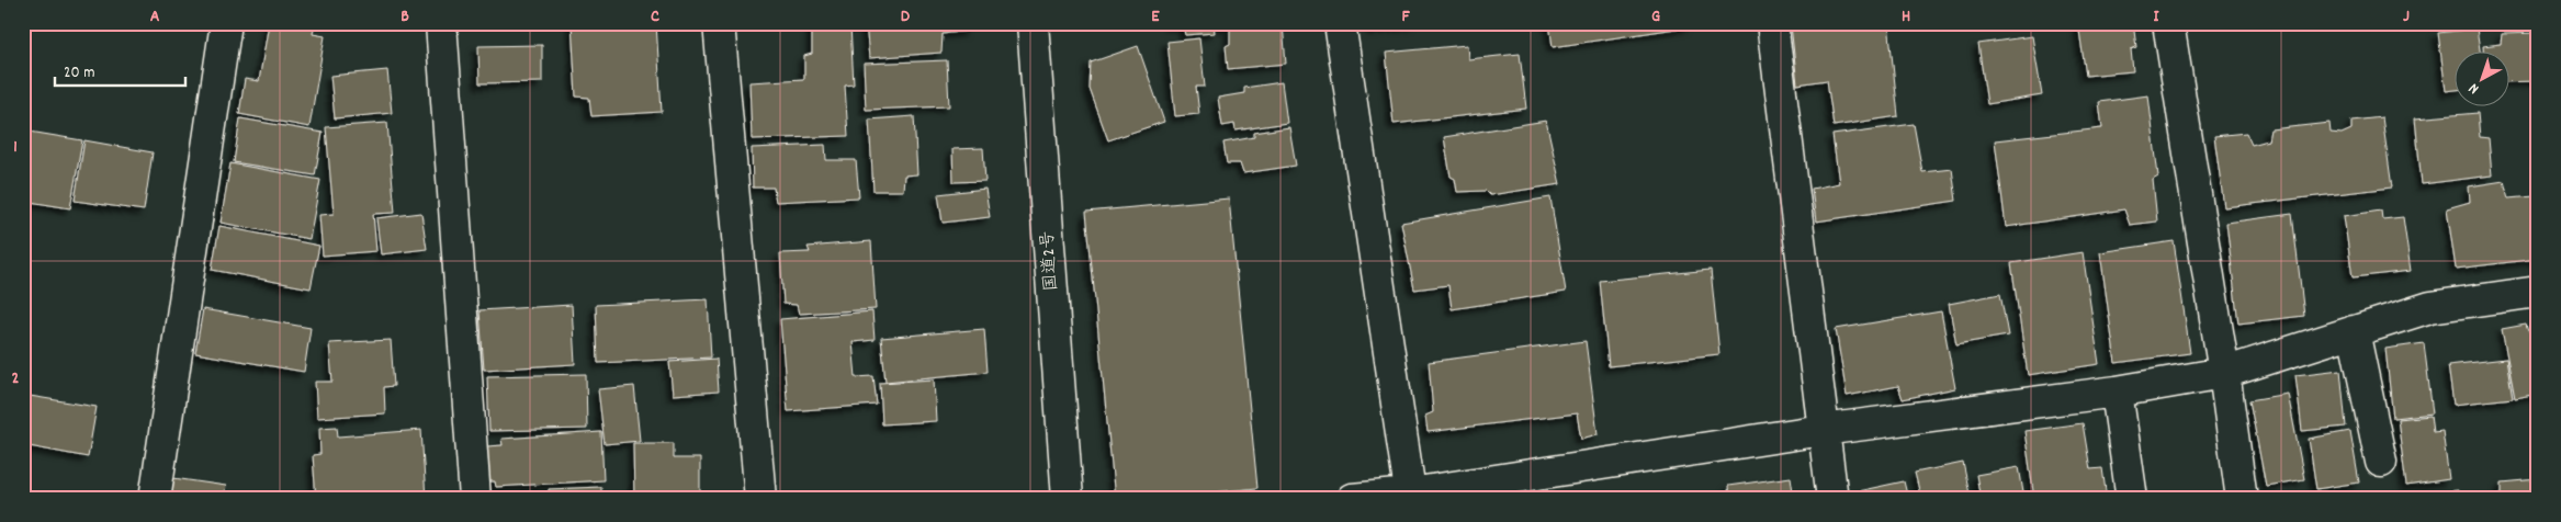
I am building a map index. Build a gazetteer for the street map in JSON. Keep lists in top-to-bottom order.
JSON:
{
  "streets": {
    "main road": ["国道2号"]
  },
  "scale_bar": "20 m",
  "north": "bottom left",
  "grid": {
    "columns": [
      "A",
      "B",
      "C",
      "D",
      "E",
      "F",
      "G",
      "H",
      "I",
      "J"
    ],
    "rows": ["1", "2"]
  }
}
